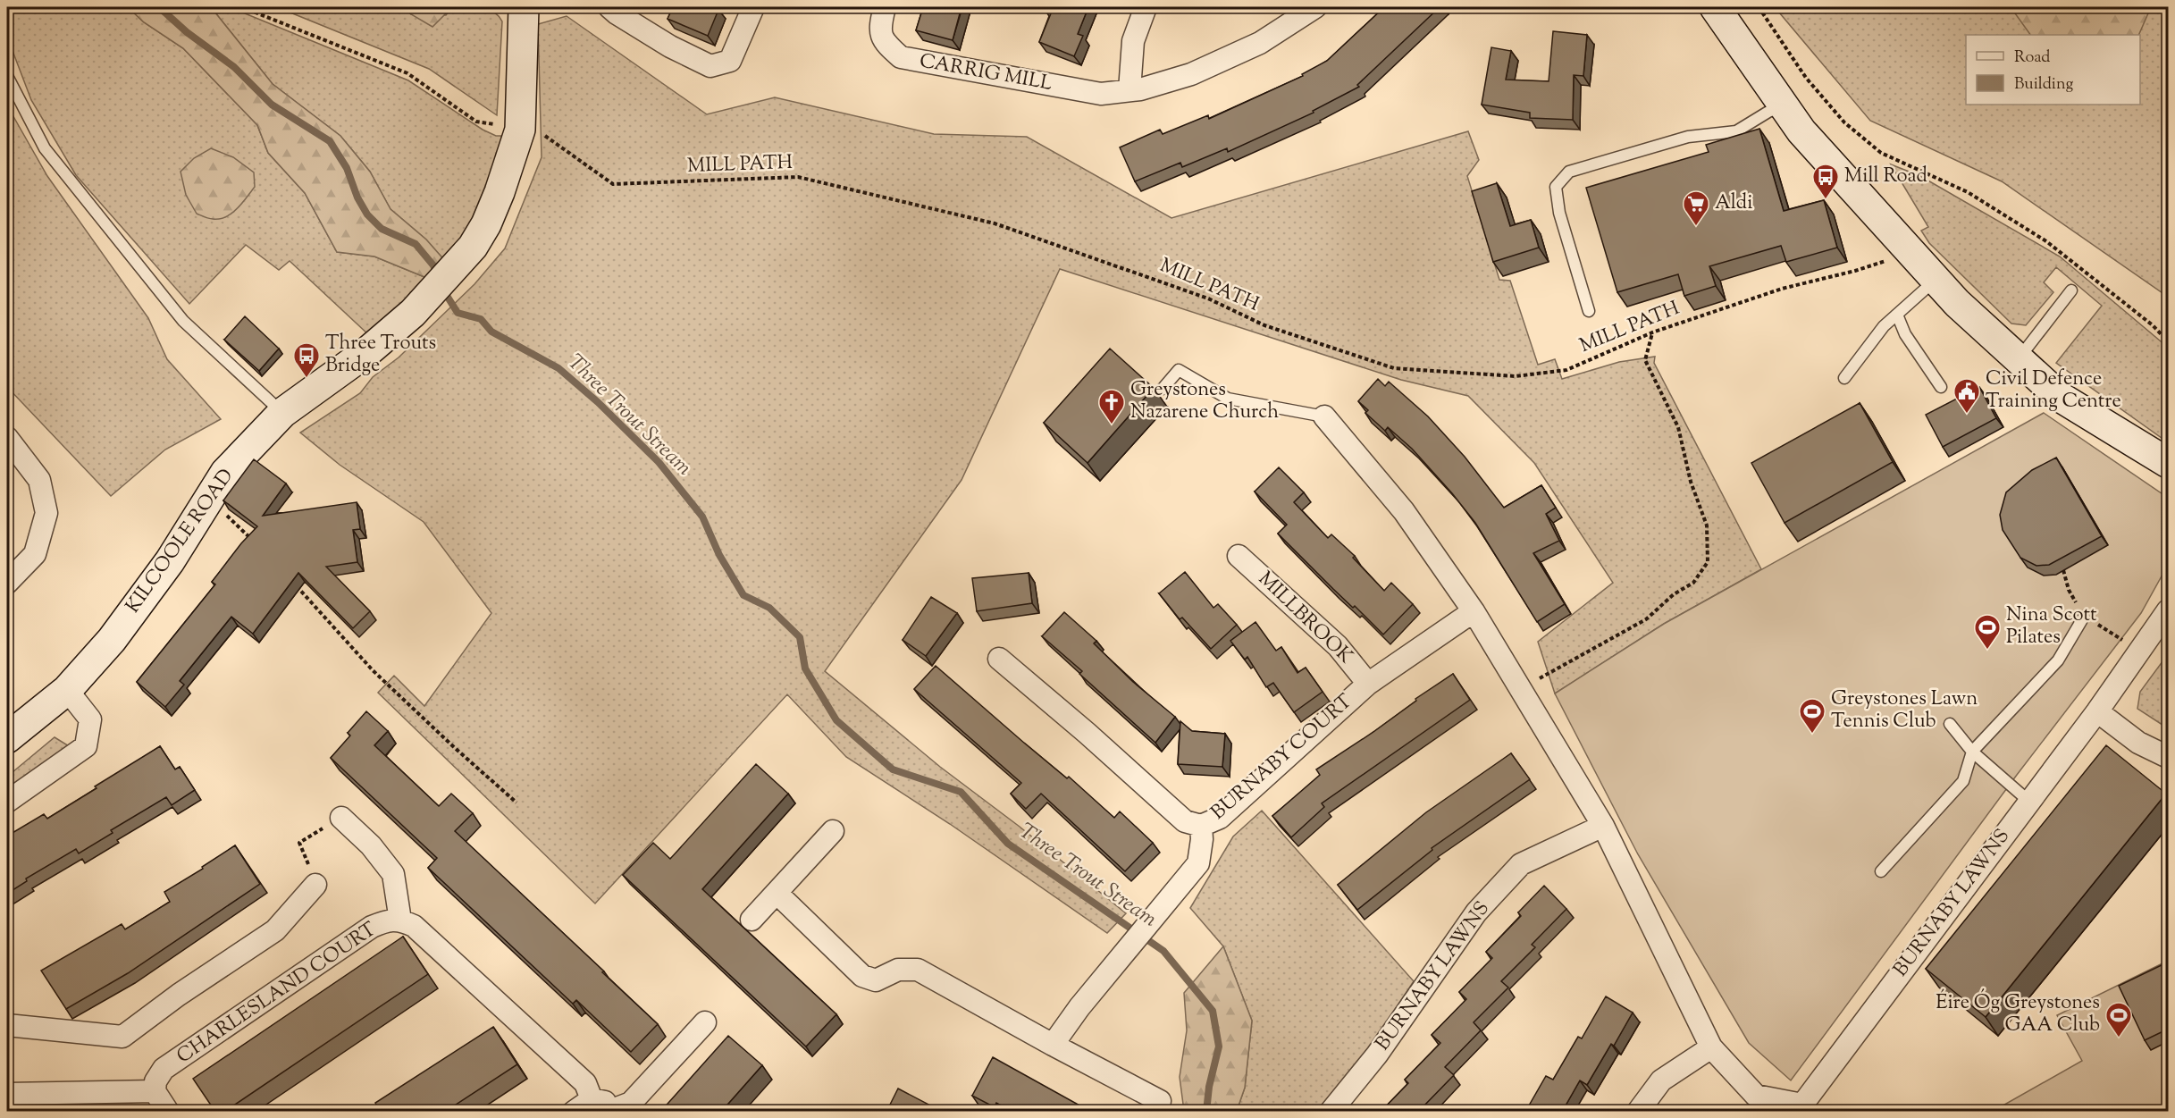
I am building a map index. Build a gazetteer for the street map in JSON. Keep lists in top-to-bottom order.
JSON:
{
  "streets": {
    "main road": ["KILCOOLE ROAD"],
    "street": [
      "CARRIG MILL",
      "MILLBROOK",
      "BURNABY COURT",
      "BURNABY LAWNS",
      "CHARLESLAND COURT"
    ],
    "path": ["MILL PATH"]
  },
  "crossings": [
    ["MILL PATH", "KILCOOLE ROAD"],
    ["MILLBROOK", "BURNABY COURT"],
    ["BURNABY COURT", "BURNABY LAWNS"]
  ],
  "water": ["Three Trout Stream"],
  "places": {
    "bus stop": ["Mill Road", "Three Trouts Bridge"],
    "supermarket": ["Aldi"],
    "public building": ["Civil Defence Training Centre"],
    "church": ["Greystones Nazarene Church"],
    "sports": ["Nina Scott Pilates", "Greystones Lawn Tennis Club", "Éire Óg Greystones GAA Club"]
  },
  "legend": ["Road", "Building"]
}
